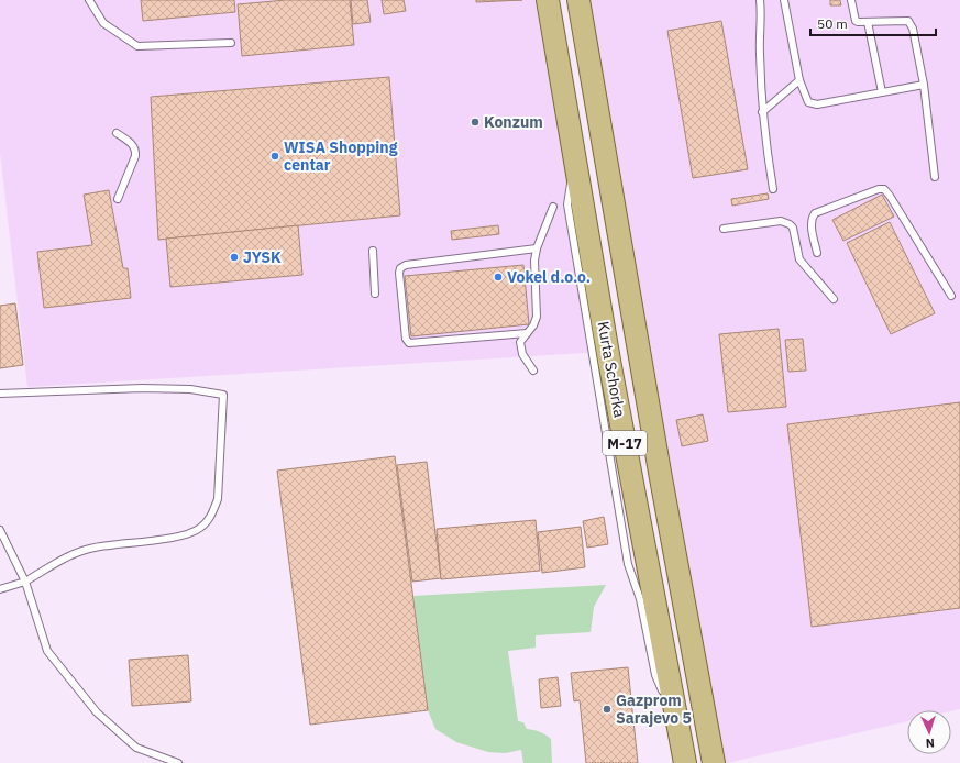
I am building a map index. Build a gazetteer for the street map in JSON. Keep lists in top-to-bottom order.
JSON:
{
  "streets": {
    "main road": ["Kurta Schorka", "M-17"]
  },
  "places": [
    "Konzum",
    "WISA Shopping centar",
    "JYSK",
    "Vokel d.o.o.",
    "Gazprom Sarajevo 5"
  ],
  "scale_bar": "50 m",
  "north": "bottom"
}
